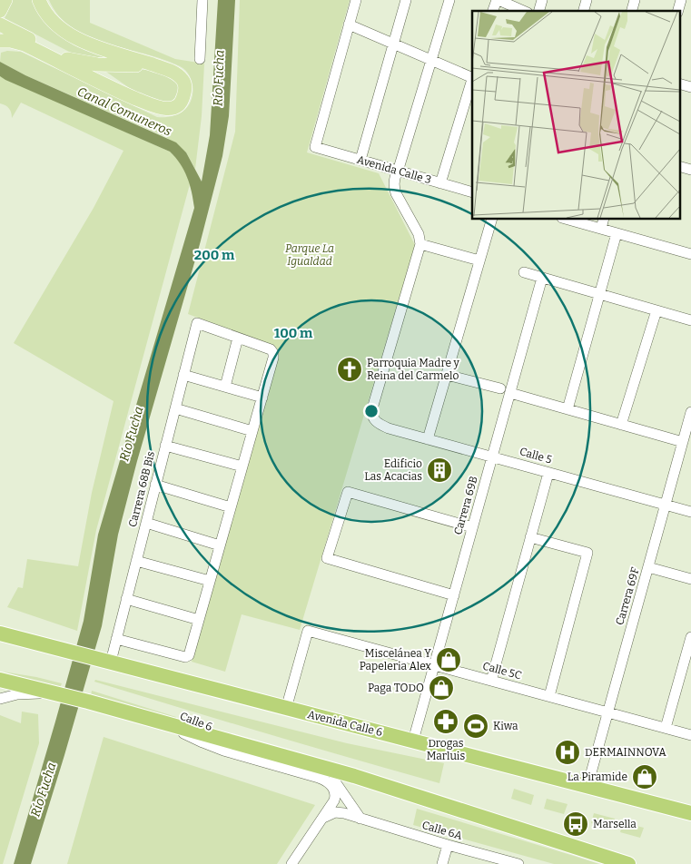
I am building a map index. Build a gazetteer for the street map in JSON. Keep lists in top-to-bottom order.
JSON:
{
  "streets": {
    "highway": ["Avenida Calle 6"],
    "street": [
      "Avenida Calle 3",
      "Calle 5",
      "Carrera 68B Bis",
      "Carrera 69B",
      "Carrera 69F",
      "Calle 5C",
      "Calle 6",
      "Calle 6A"
    ]
  },
  "crossings": [
    ["Calle 5", "Carrera 69B"],
    ["Calle 5", "Carrera 69F"],
    ["Carrera 68B Bis", "Avenida Calle 6"],
    ["Carrera 69B", "Calle 5C"],
    ["Carrera 69B", "Avenida Calle 6"],
    ["Carrera 69F", "Calle 5C"],
    ["Carrera 69F", "Avenida Calle 6"],
    ["Calle 5C", "Avenida Calle 6"],
    ["Calle 6", "Calle 6A"]
  ],
  "water": ["Río Fucha", "Canal Comuneros"],
  "parks": ["Parque La Igualdad"],
  "places": {
    "church": ["Parroquia Madre y Reina del Carmelo"],
    "building": ["Edificio Las Acacias"],
    "shop": ["Miscelánea Y Papeleria Alex", "Paga TODO", "La Piramide"],
    "pharmacy": ["Drogas Marluis"],
    "sports": ["Kiwa"],
    "hospital": ["DERMAINNOVA"],
    "bus stop": ["Marsella"]
  },
  "rings": ["200 m", "100 m"]
}
